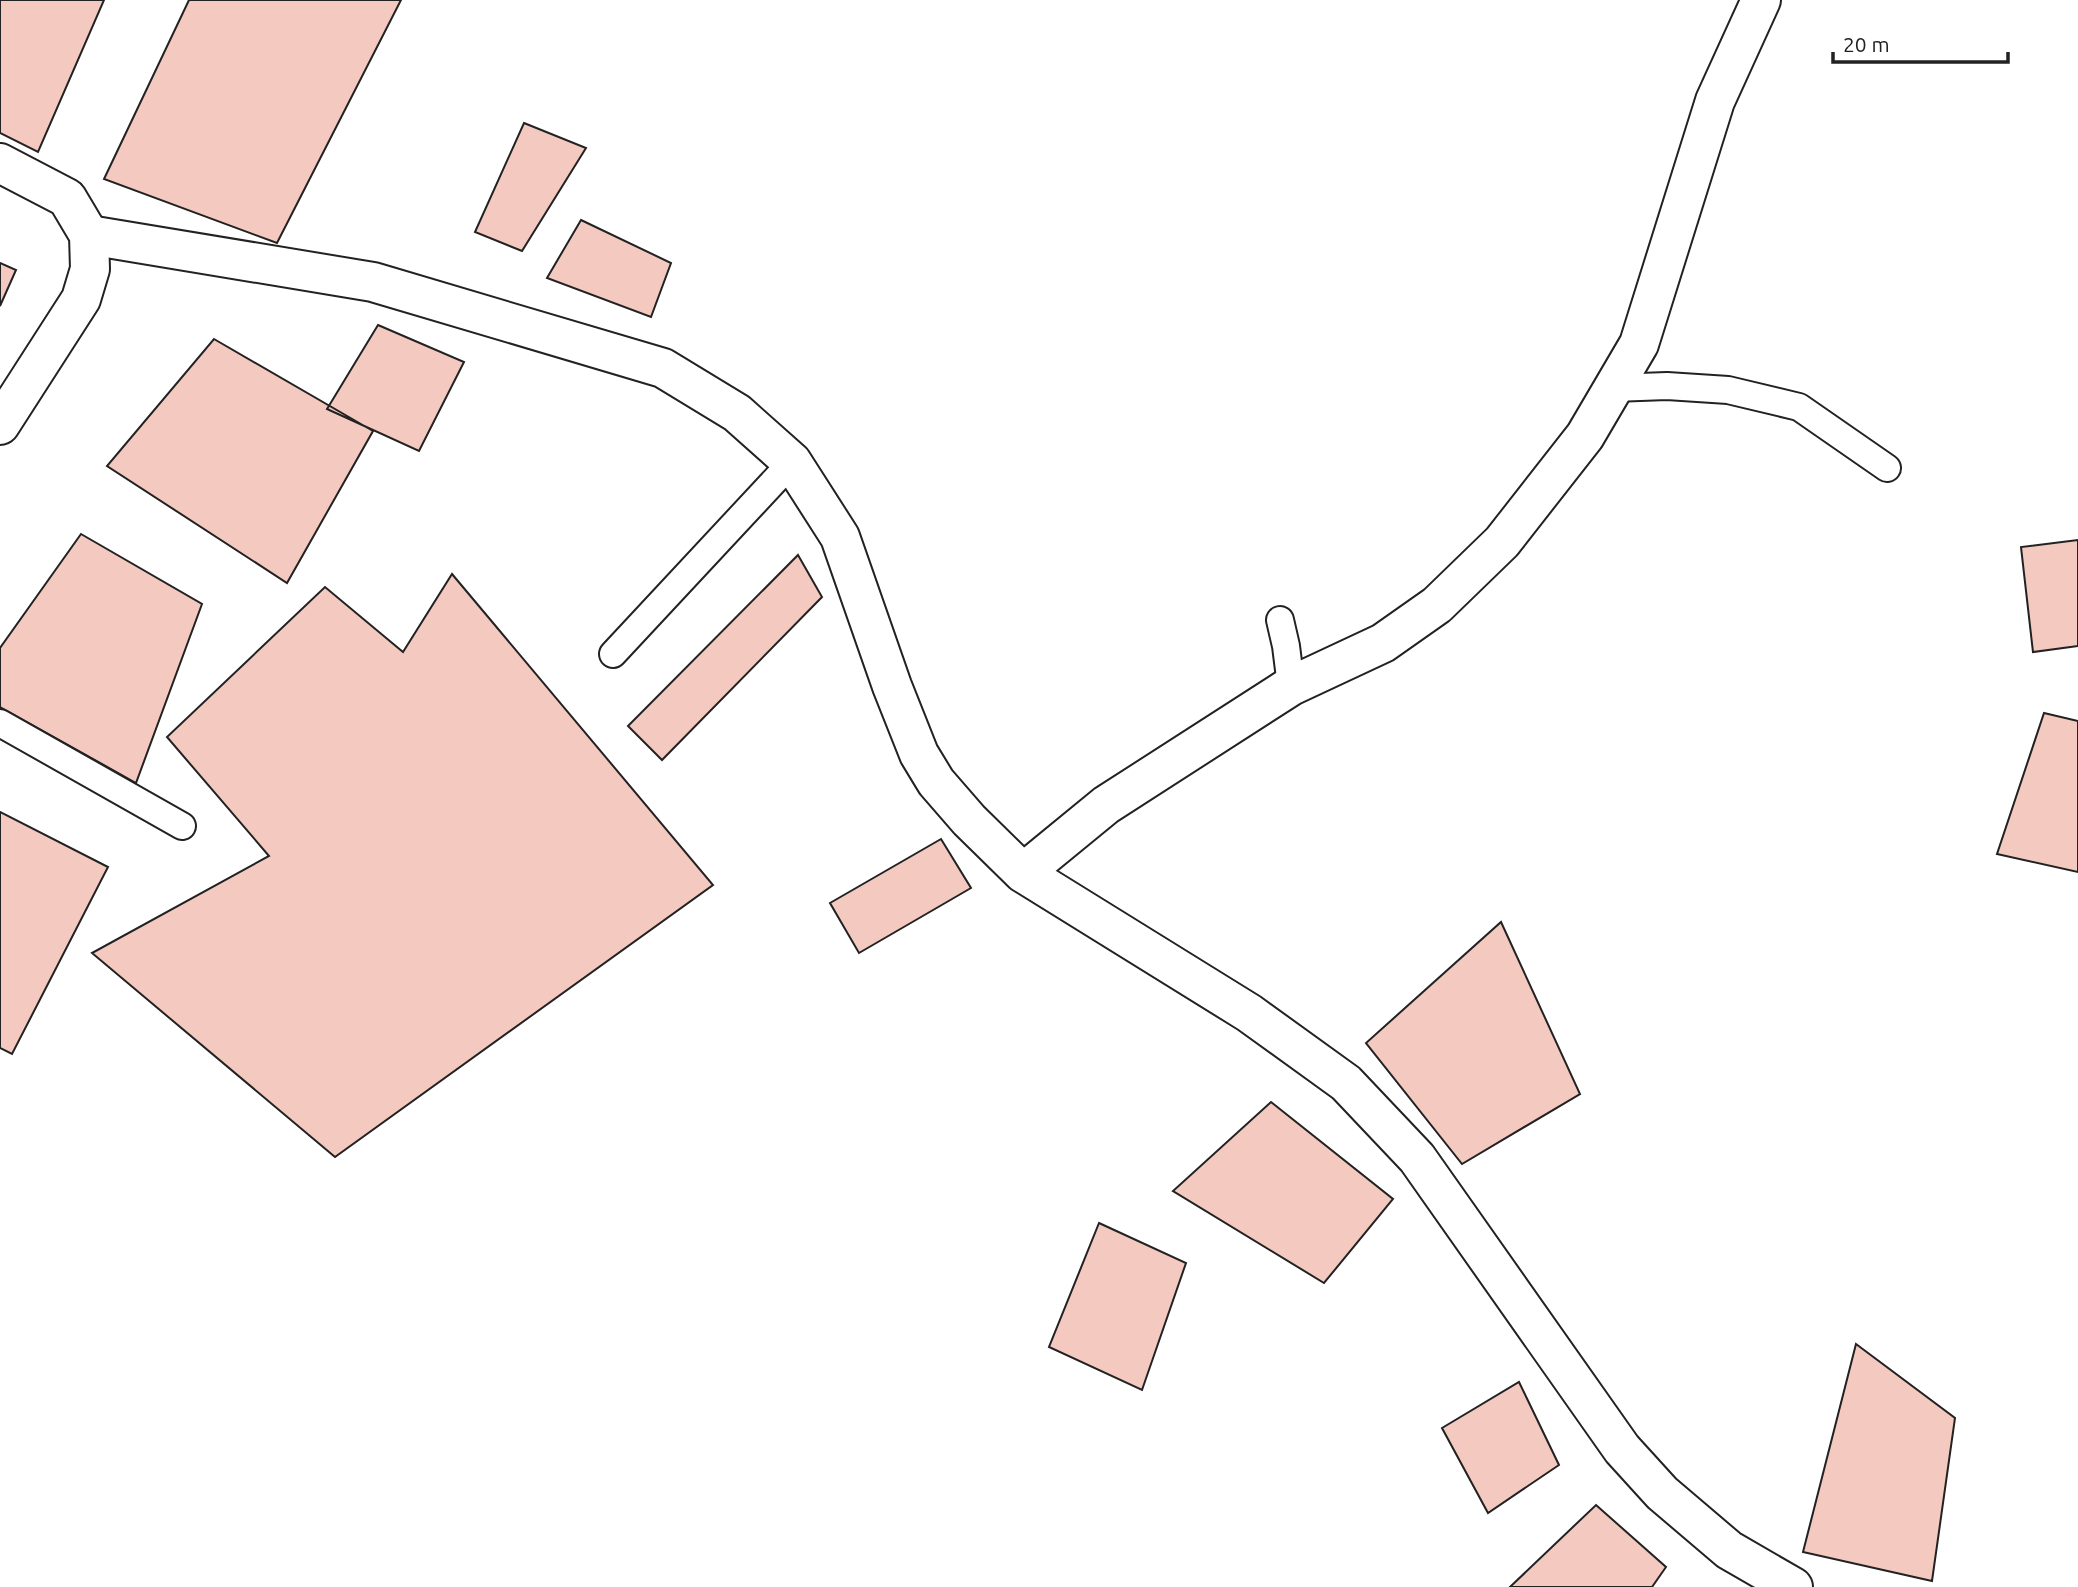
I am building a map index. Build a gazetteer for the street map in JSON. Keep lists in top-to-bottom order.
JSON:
{
  "scale_bar": "20 m"
}
